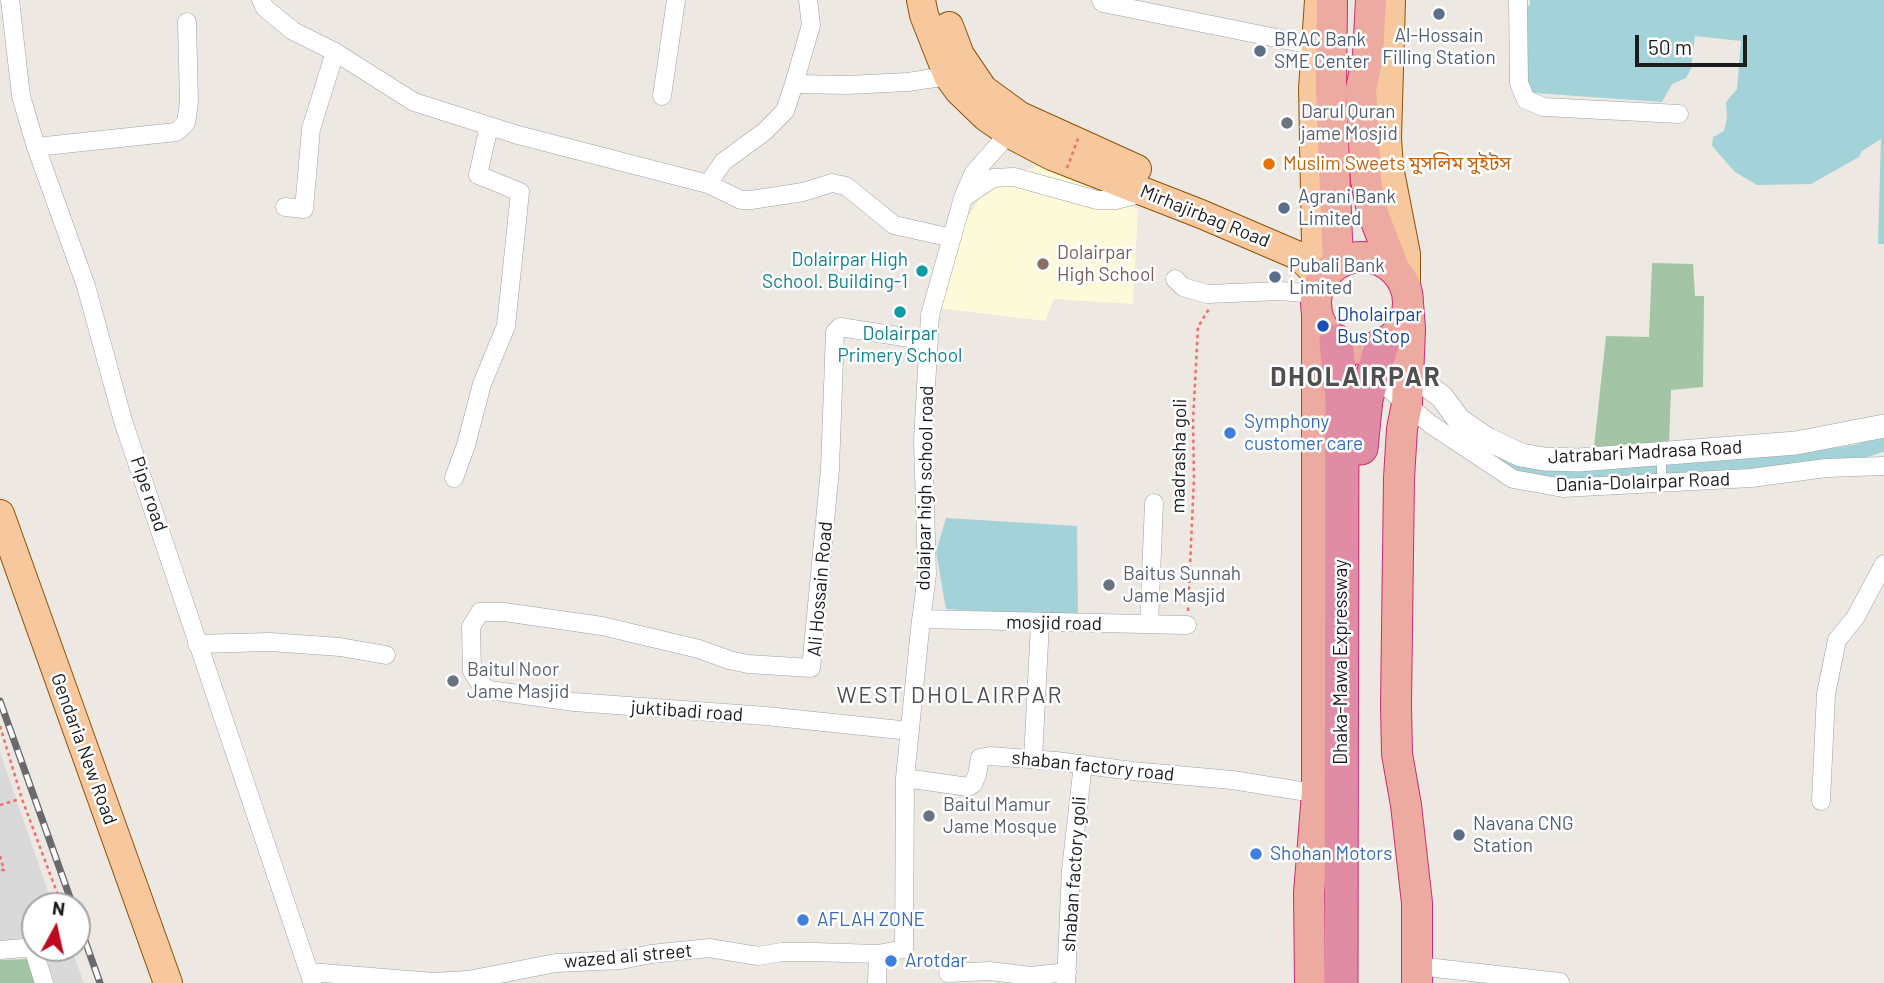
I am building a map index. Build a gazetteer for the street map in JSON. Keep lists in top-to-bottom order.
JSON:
{
  "streets": {
    "highway": ["Dhaka-Mawa Expressway"],
    "main road": ["Mirhajirbag Road", "Gendaria New Road"],
    "street": [
      "Jatrabari Madrasa Road",
      "Dania-Dolairpar Road",
      "dolaipar high school road",
      "Pipe road",
      "Ali Hossain Road",
      "mosjid road",
      "juktibadi road",
      "shaban factory road",
      "shaban factory goli",
      "wazed ali street"
    ],
    "path": ["madrasha goli"]
  },
  "crossings": [
    ["Mirhajirbag Road", "Jatrabari Madrasa Road"],
    ["Mirhajirbag Road", "Dania-Dolairpar Road"],
    ["Mirhajirbag Road", "Dhaka-Mawa Expressway"],
    ["Jatrabari Madrasa Road", "Dania-Dolairpar Road"],
    ["Jatrabari Madrasa Road", "Dhaka-Mawa Expressway"],
    ["madrasha goli", "mosjid road"],
    ["Dania-Dolairpar Road", "Dhaka-Mawa Expressway"],
    ["dolaipar high school road", "Ali Hossain Road"],
    ["dolaipar high school road", "mosjid road"],
    ["dolaipar high school road", "juktibadi road"],
    ["dolaipar high school road", "shaban factory road"],
    ["dolaipar high school road", "wazed ali street"],
    ["Pipe road", "wazed ali street"],
    ["Ali Hossain Road", "juktibadi road"],
    ["shaban factory road", "shaban factory goli"]
  ],
  "districts": ["DHOLAIRPAR", "WEST DHOLAIRPAR"],
  "places": [
    "Al-Hossain Filling Station",
    "BRAC Bank SME Center",
    "Darul Quran jame Mosjid",
    "Muslim Sweets মুসলিম সুইটস",
    "Agrani Bank Limited",
    "Dolairpar High School",
    "Dolairpar High School. Building-1",
    "Pubali Bank Limited",
    "Dolairpar Primery School",
    "Dholairpar Bus Stop",
    "Symphony customer care",
    "Baitus Sunnah Jame Masjid",
    "Baitul Noor Jame Masjid",
    "Baitul Mamur Jame Mosque",
    "Navana CNG Station",
    "Shohan Motors",
    "AFLAH ZONE",
    "Arotdar"
  ],
  "scale_bar": "50 m",
  "north": "top"
}
